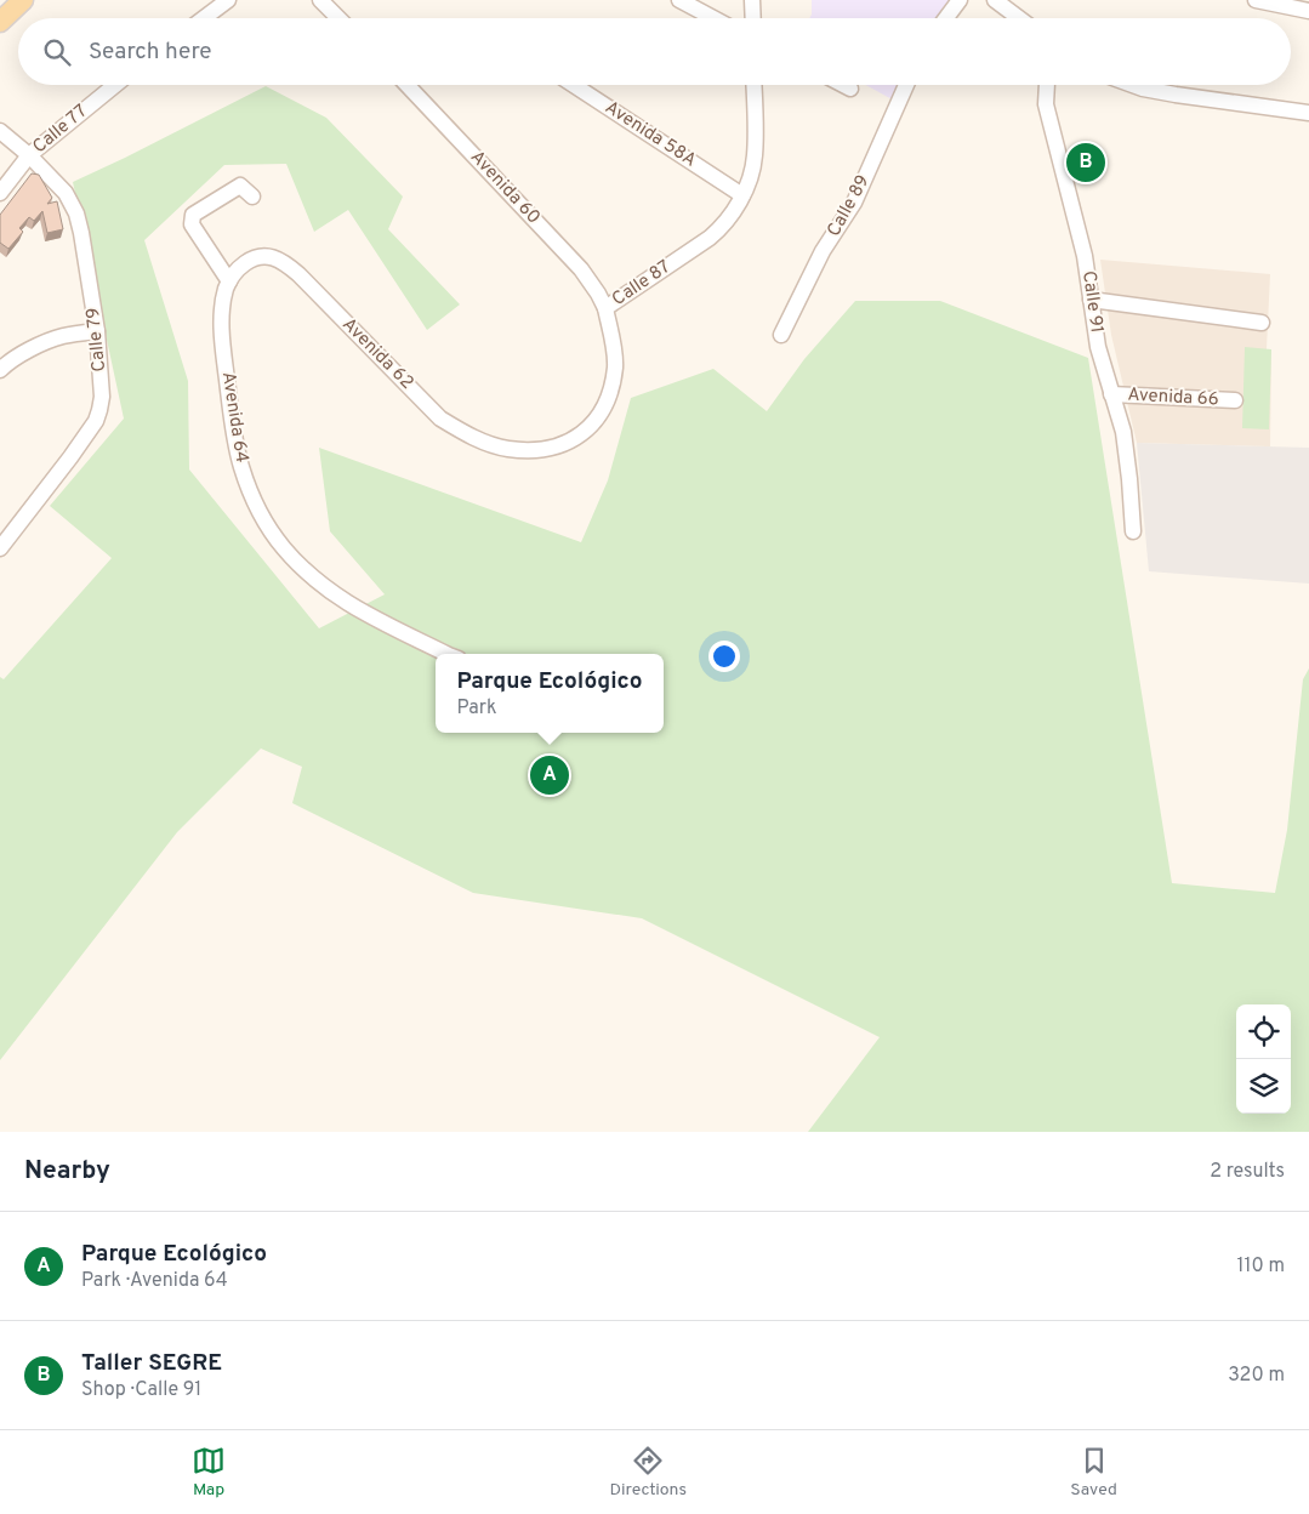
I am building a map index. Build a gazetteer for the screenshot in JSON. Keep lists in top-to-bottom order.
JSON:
{
  "streets": {
    "street": [
      "Calle 77",
      "Avenida 58A",
      "Avenida 60",
      "Calle 89",
      "Calle 87",
      "Calle 91",
      "Calle 79",
      "Avenida 62",
      "Avenida 66",
      "Avenida 64"
    ]
  },
  "crossings": [
    ["Calle 77", "Calle 79"],
    ["Avenida 58A", "Calle 87"],
    ["Avenida 60", "Calle 87"],
    ["Calle 87", "Avenida 62"],
    ["Calle 91", "Avenida 66"],
    ["Avenida 62", "Avenida 64"]
  ],
  "page": {
    "search": "Search here",
    "pins": ["B", "A"],
    "popup": ["Parque Ecológico", "Park"],
    "heading": ["Nearby", "2 results"],
    "list": [
      {
        "mark": "A",
        "name": "Parque Ecológico",
        "note": "Park · Avenida 64",
        "value": "110 m"
      },
      {
        "mark": "B",
        "name": "Taller SEGRE",
        "note": "Shop · Calle 91",
        "value": "320 m"
      }
    ],
    "nav": ["Map", "Directions", "Saved"]
  }
}
